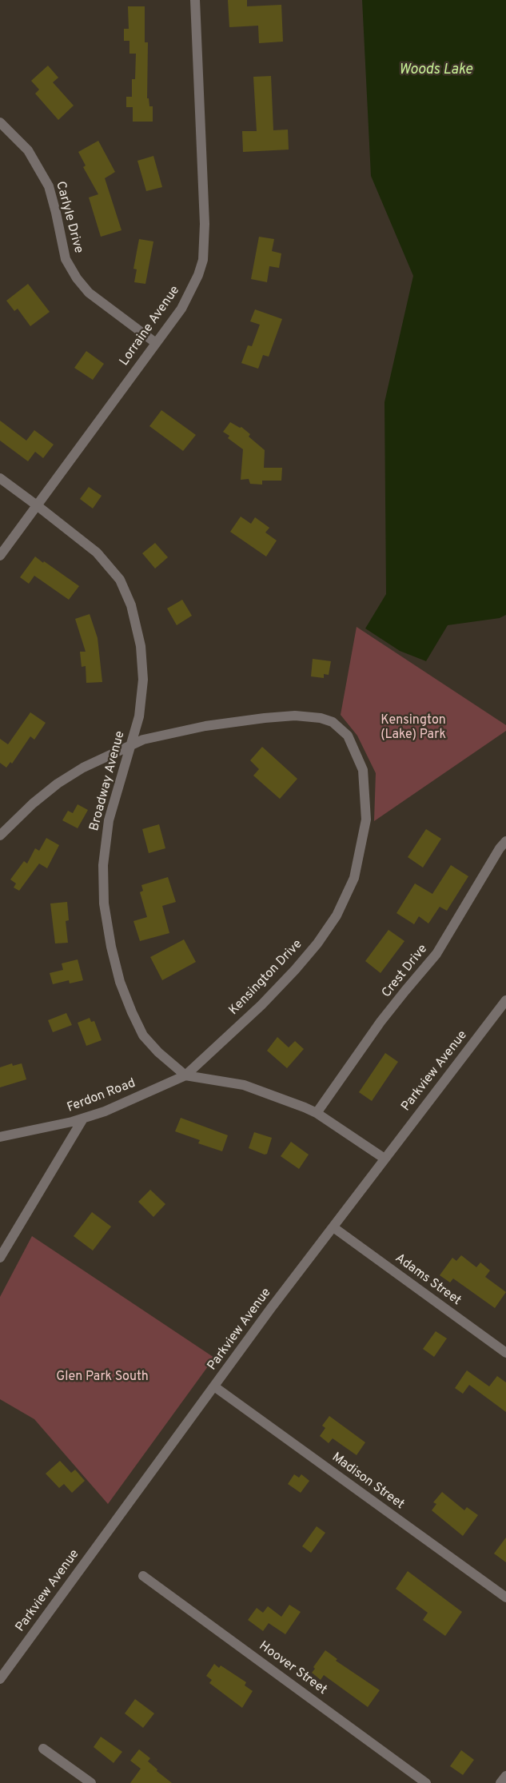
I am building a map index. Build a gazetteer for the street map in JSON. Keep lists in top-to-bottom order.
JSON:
{
  "streets": {
    "street": [
      "Carlyle Drive",
      "Lorraine Avenue",
      "Broadway Avenue",
      "Crest Drive",
      "Kensington Drive",
      "Parkview Avenue",
      "Ferdon Road",
      "Adams Street",
      "Madison Street",
      "Hoover Street"
    ]
  },
  "crossings": [
    ["Carlyle Drive", "Lorraine Avenue"],
    ["Lorraine Avenue", "Broadway Avenue"],
    ["Broadway Avenue", "Kensington Drive"],
    ["Broadway Avenue", "Ferdon Road"],
    ["Kensington Drive", "Ferdon Road"],
    ["Parkview Avenue", "Adams Street"],
    ["Parkview Avenue", "Madison Street"]
  ],
  "water": ["Woods Lake"],
  "parks": ["Kensington (Lake) Park", "Glen Park South"]
}
